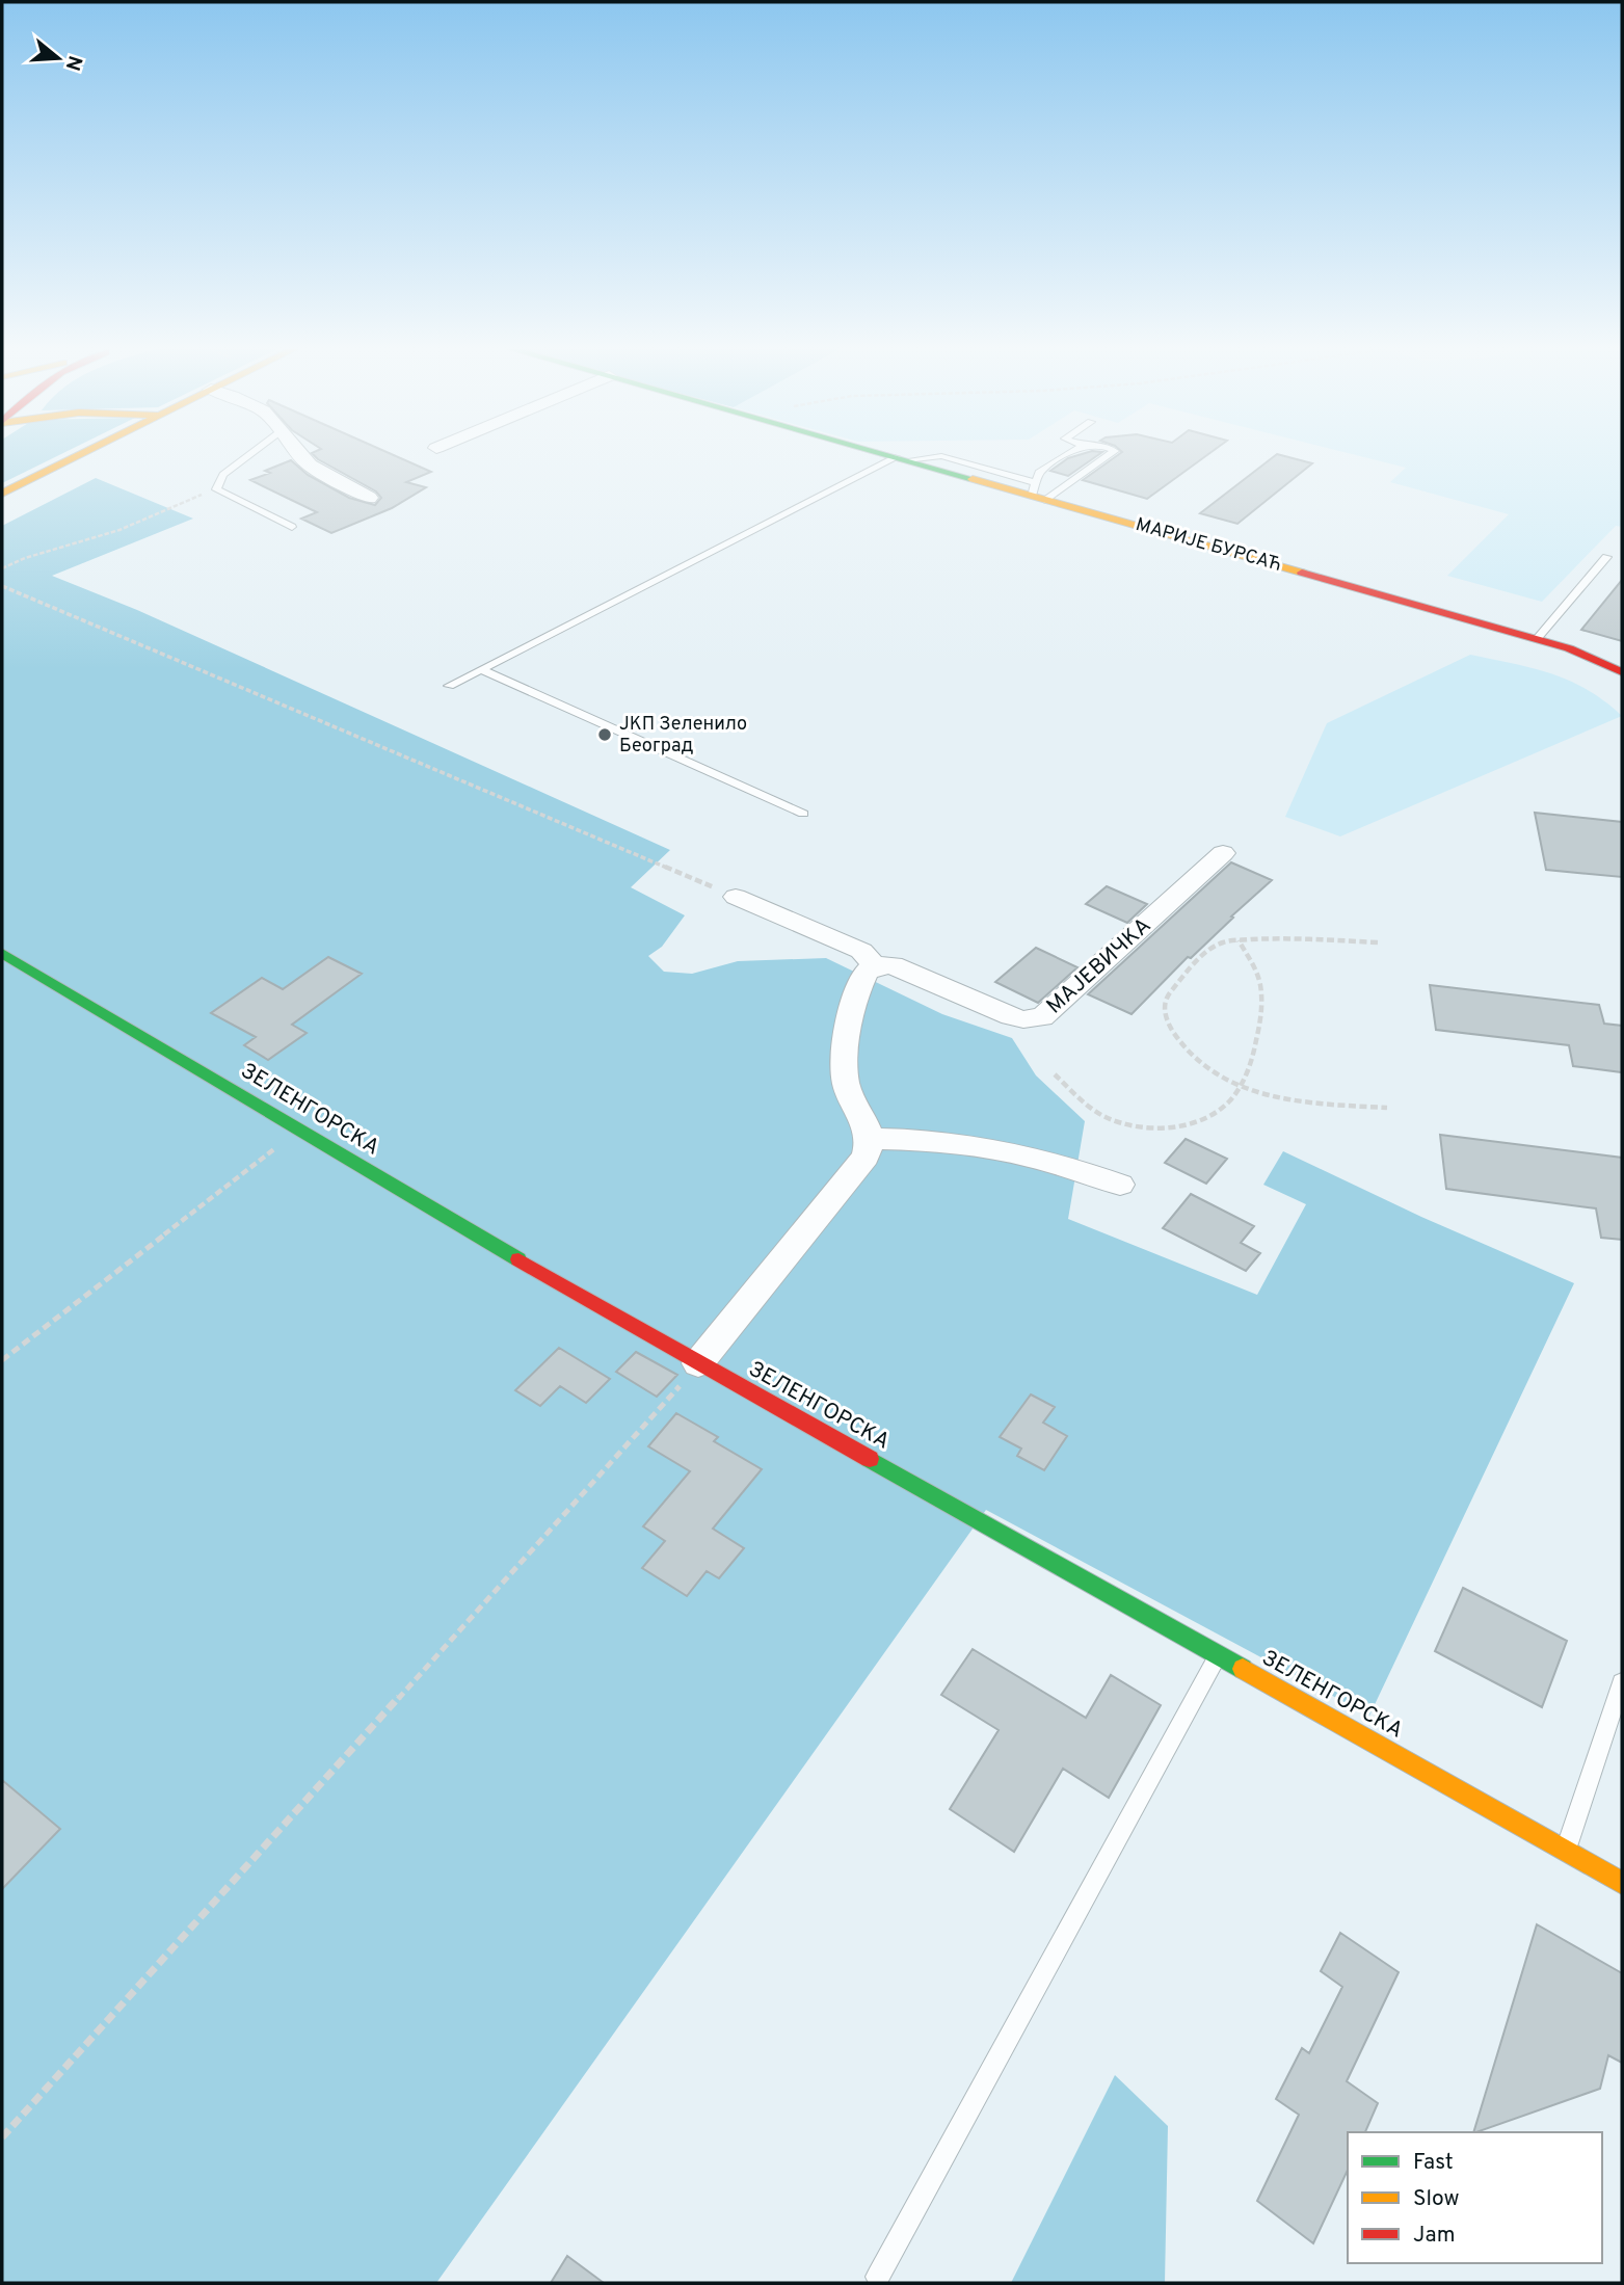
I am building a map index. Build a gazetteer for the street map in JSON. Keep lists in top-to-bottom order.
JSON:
{
  "streets": {
    "main road": ["МАРИЈЕ БУРСАЋ", "ЗЕЛЕНГОРСКА"],
    "street": ["МАЈЕВИЧКА"]
  },
  "places": ["ЈКП Зеленило Београд"],
  "legend": ["Fast", "Slow", "Jam"],
  "north": "right"
}
